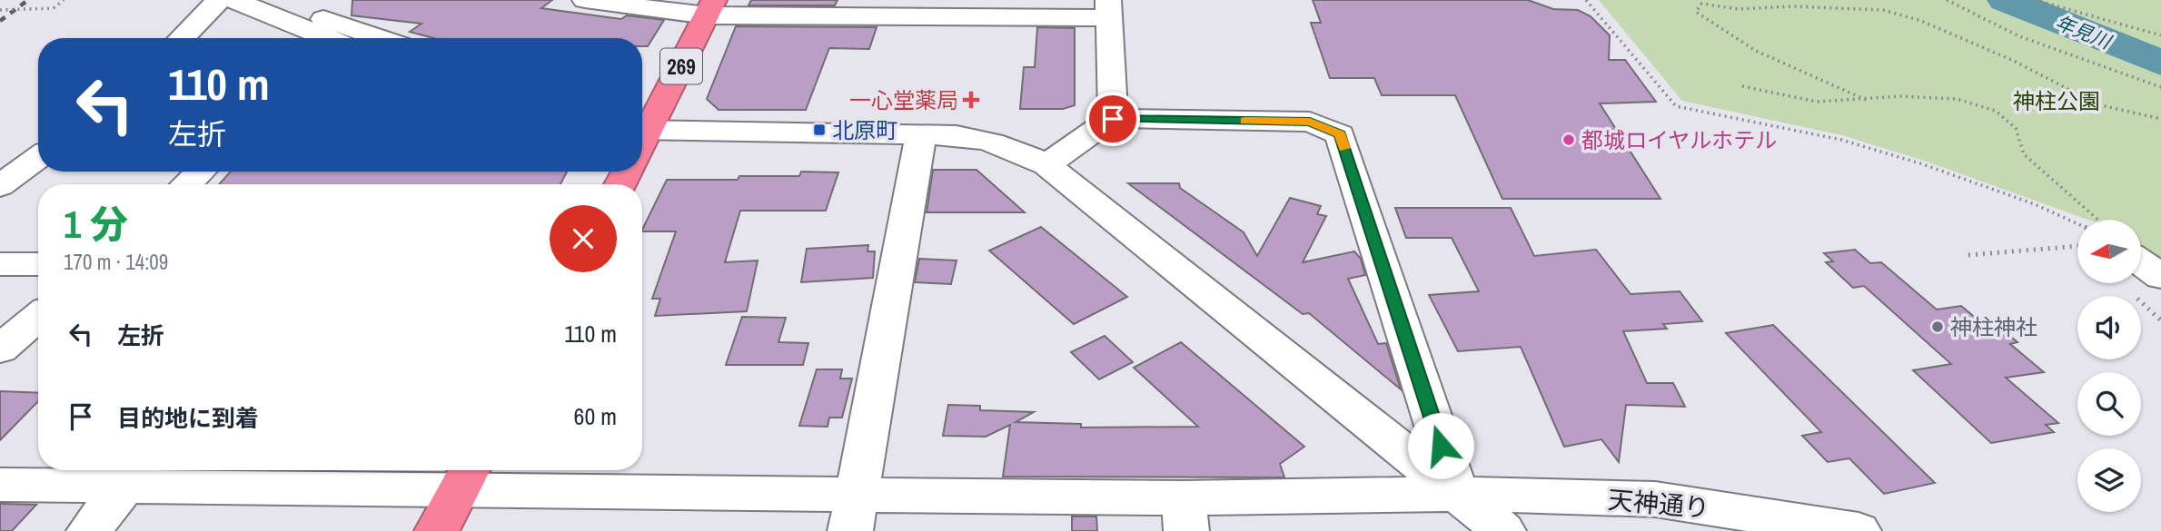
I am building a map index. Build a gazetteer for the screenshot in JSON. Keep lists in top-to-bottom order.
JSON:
{
  "streets": {
    "highway": ["269"],
    "street": ["天神通り"]
  },
  "water": ["年見川"],
  "parks": ["神柱公園"],
  "places": {
    "health": ["一心堂薬局"],
    "transit": ["北原町"],
    "other": ["都城ロイヤルホテル", "神柱神社"]
  },
  "north": "left",
  "page": {
    "turn": ["110 m", "左折"],
    "heading": ["1 分", "170 m · 14:09"],
    "list": [
      {
        "name": "左折",
        "value": "110 m"
      },
      {
        "name": "目的地に到着",
        "value": "60 m"
      }
    ]
  }
}
